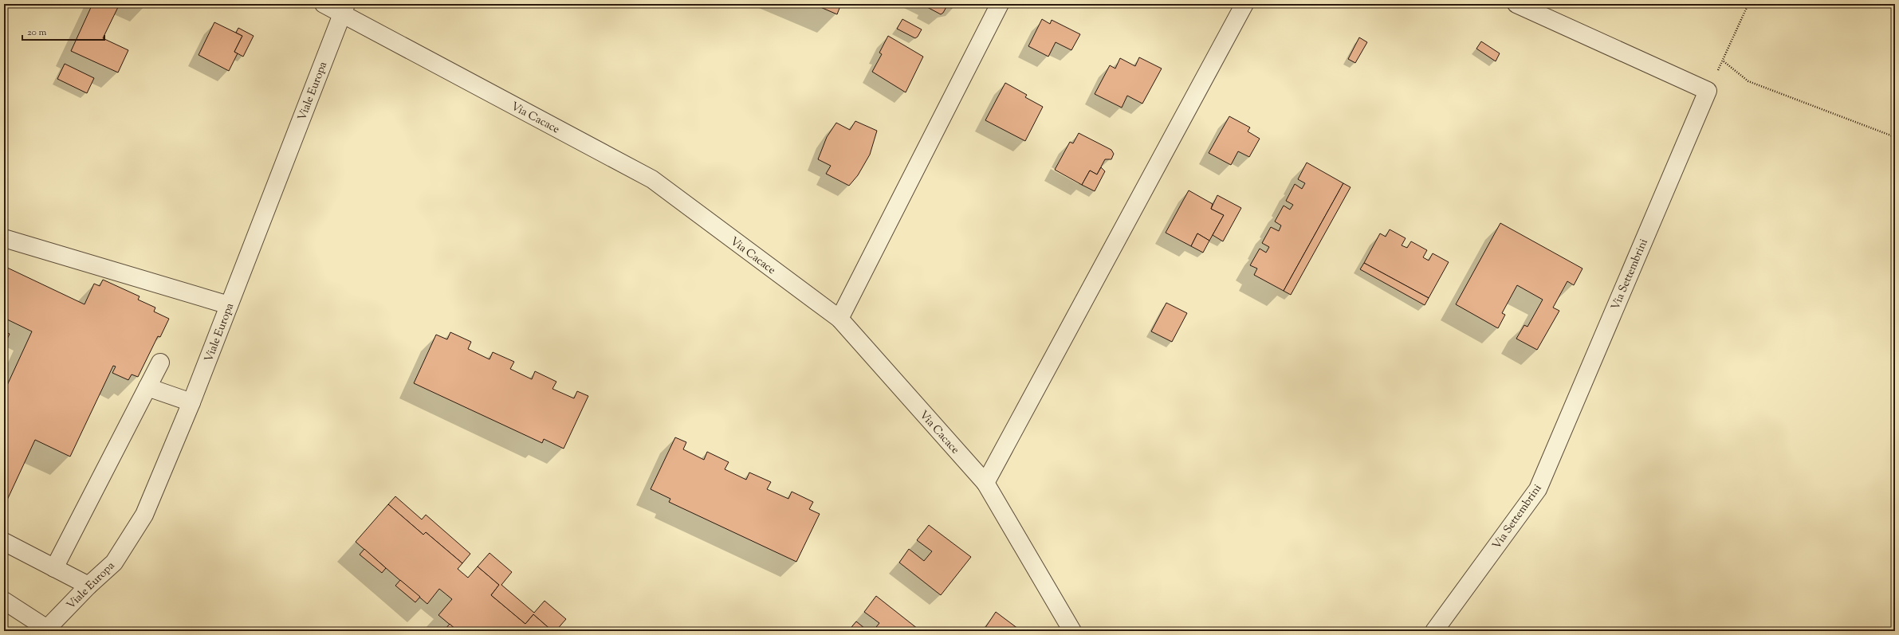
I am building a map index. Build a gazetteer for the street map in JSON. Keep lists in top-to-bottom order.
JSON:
{
  "streets": {
    "street": ["Viale Europa", "Via Cacace", "Via Settembrini"]
  },
  "crossings": [
    ["Viale Europa", "Via Cacace"]
  ],
  "scale_bar": "20 m"
}
